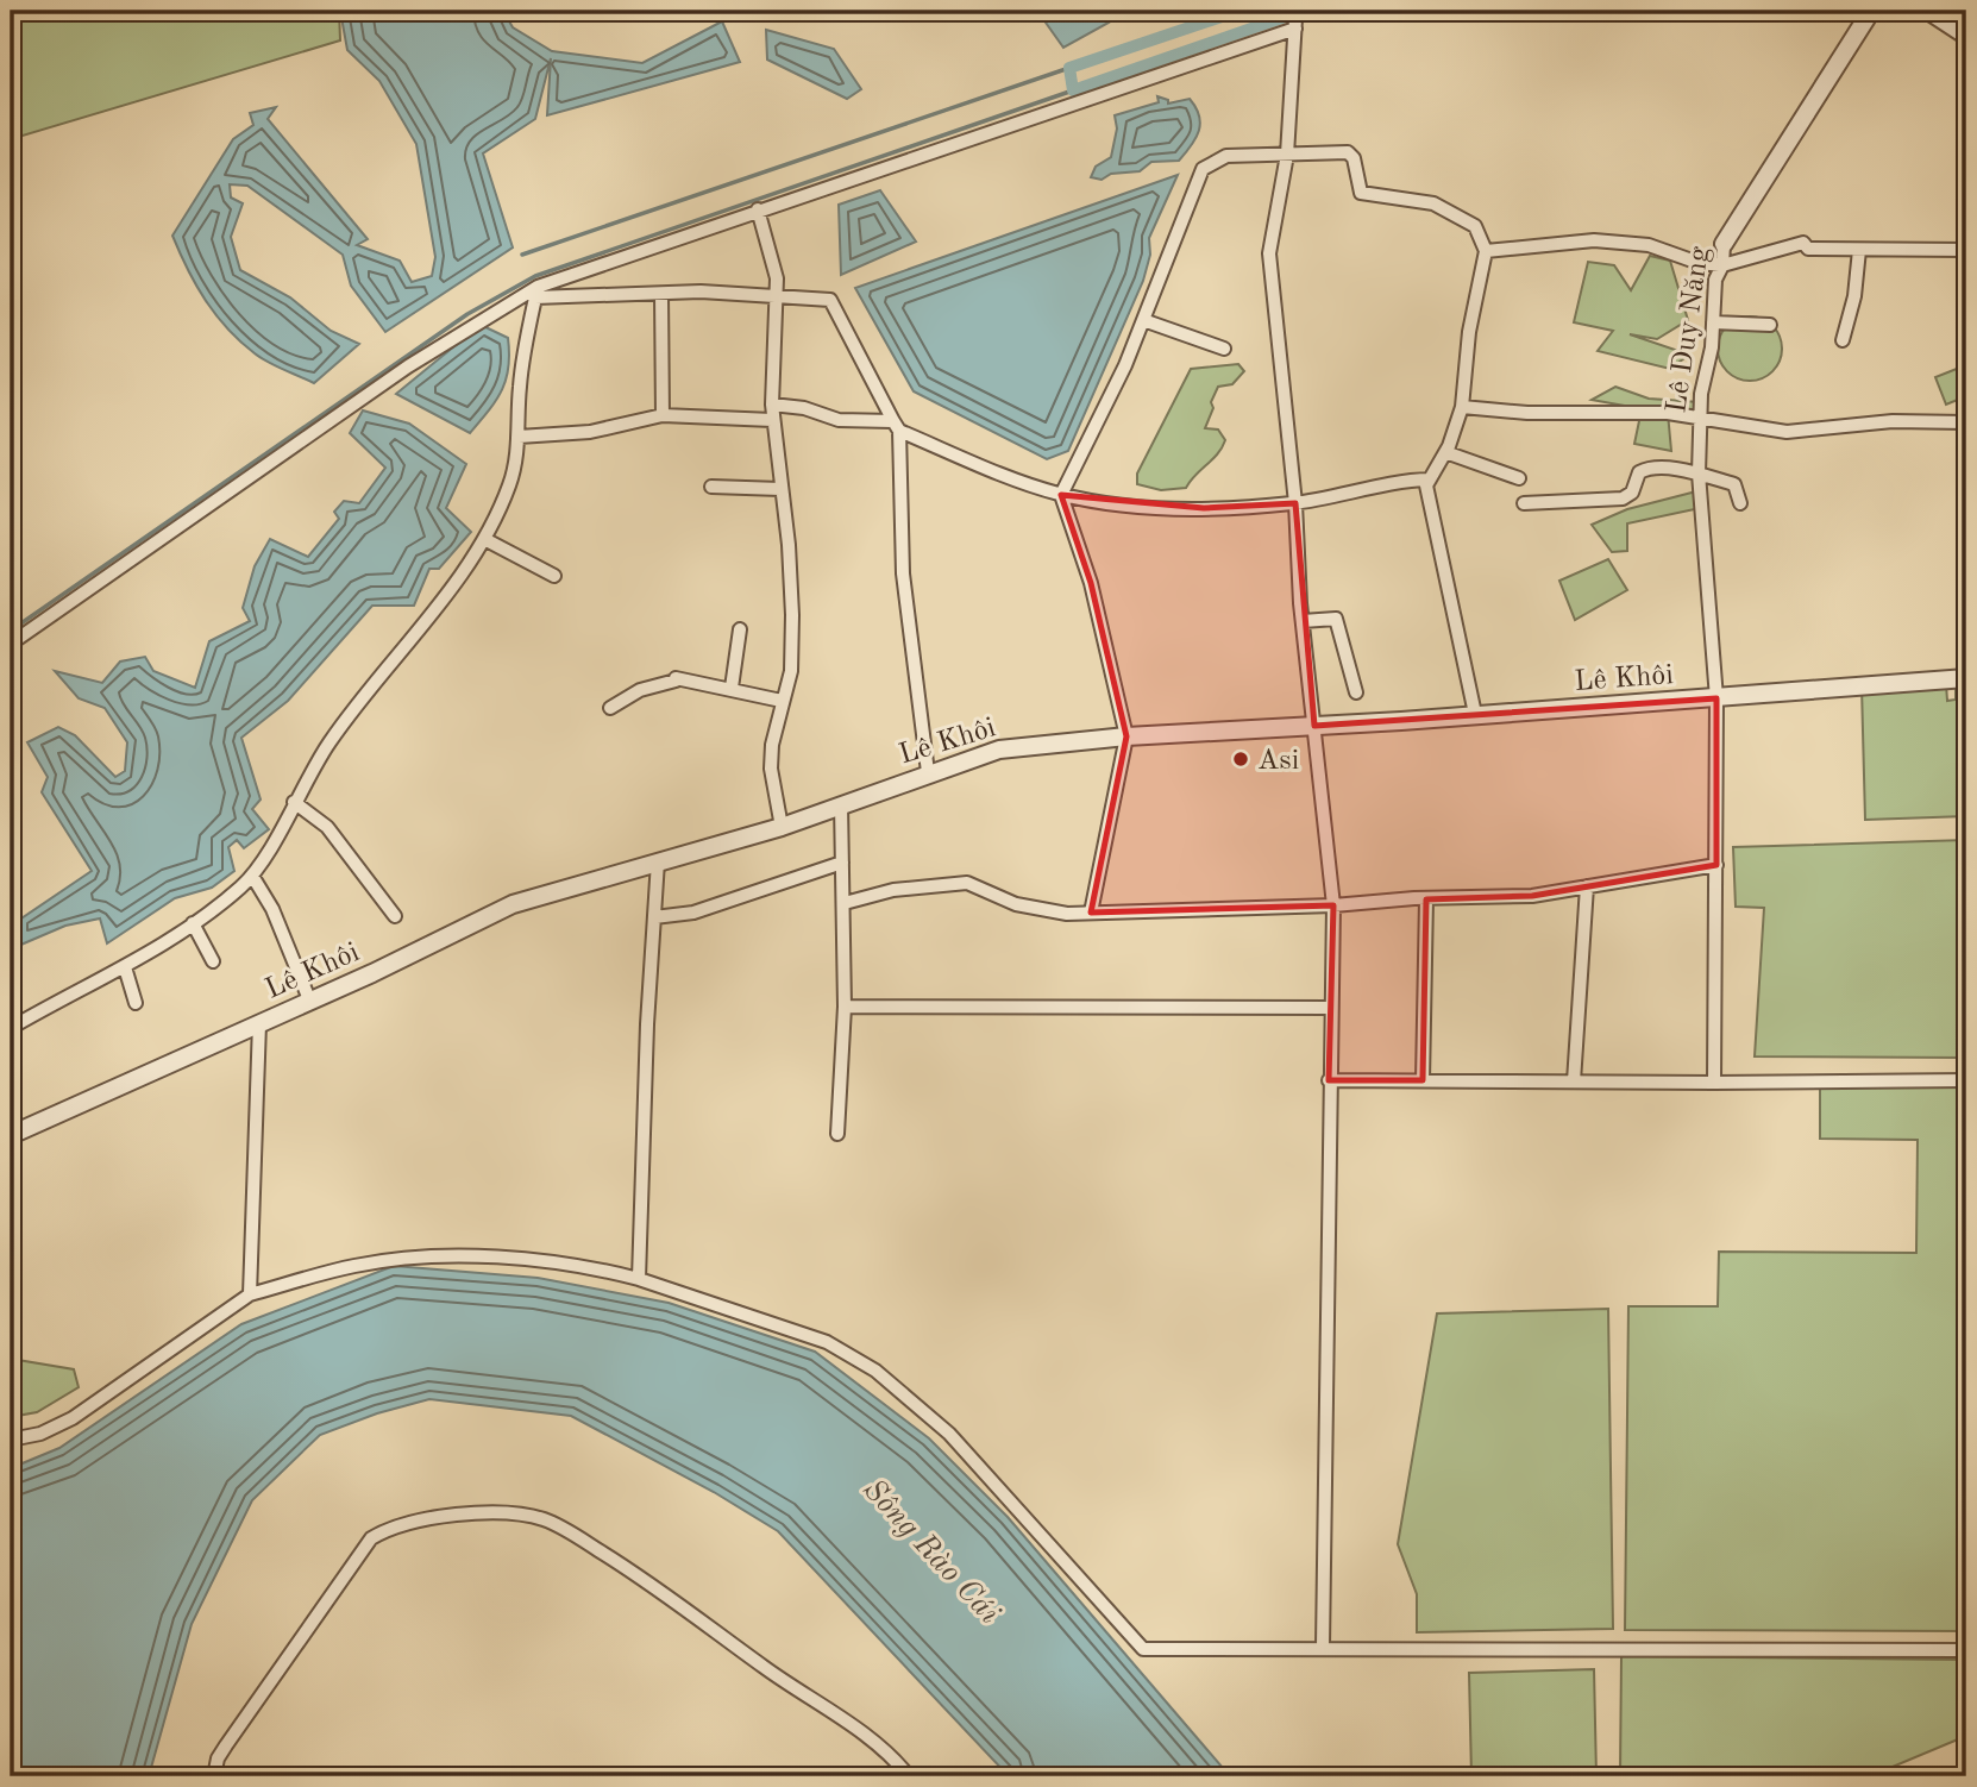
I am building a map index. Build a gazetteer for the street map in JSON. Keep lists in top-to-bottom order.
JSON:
{
  "streets": {
    "street": ["Lê Duy Năng", "Lê Khôi"]
  },
  "crossings": [
    ["Lê Duy Năng", "Lê Khôi"]
  ],
  "water": ["Sông Rào Cái"],
  "places": ["Asi"]
}
